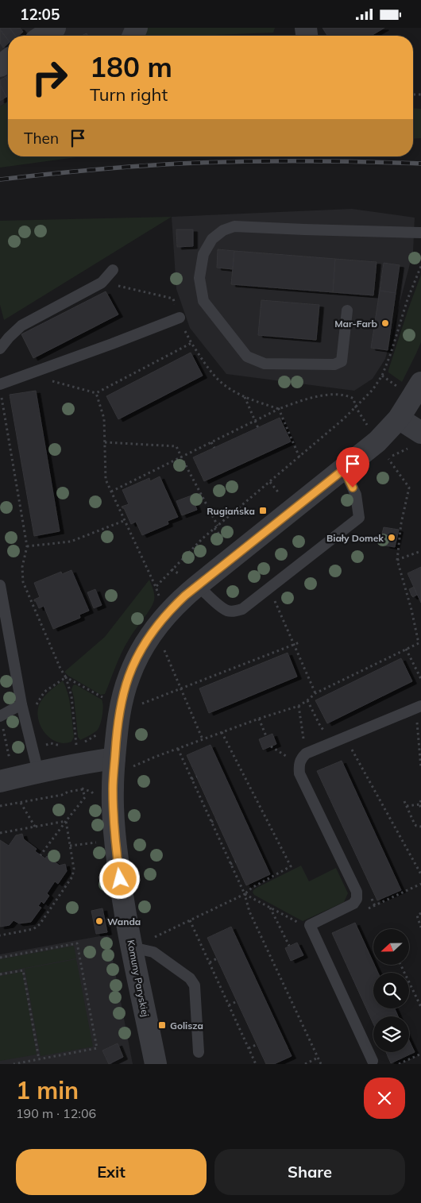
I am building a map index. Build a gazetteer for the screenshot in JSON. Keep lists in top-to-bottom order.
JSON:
{
  "streets": {
    "street": ["Komuny Paryskiej"]
  },
  "places": {
    "other": ["Mar-Farb", "Biały Domek", "Wanda"],
    "transit": ["Rugiańska", "Golisza"]
  },
  "north": "left",
  "page": {
    "status": "12:05",
    "turn": ["180 m", "Turn right"],
    "then": "Then",
    "heading": ["1 min", "190 m · 12:06"],
    "buttons": ["Exit", "Share"]
  }
}
